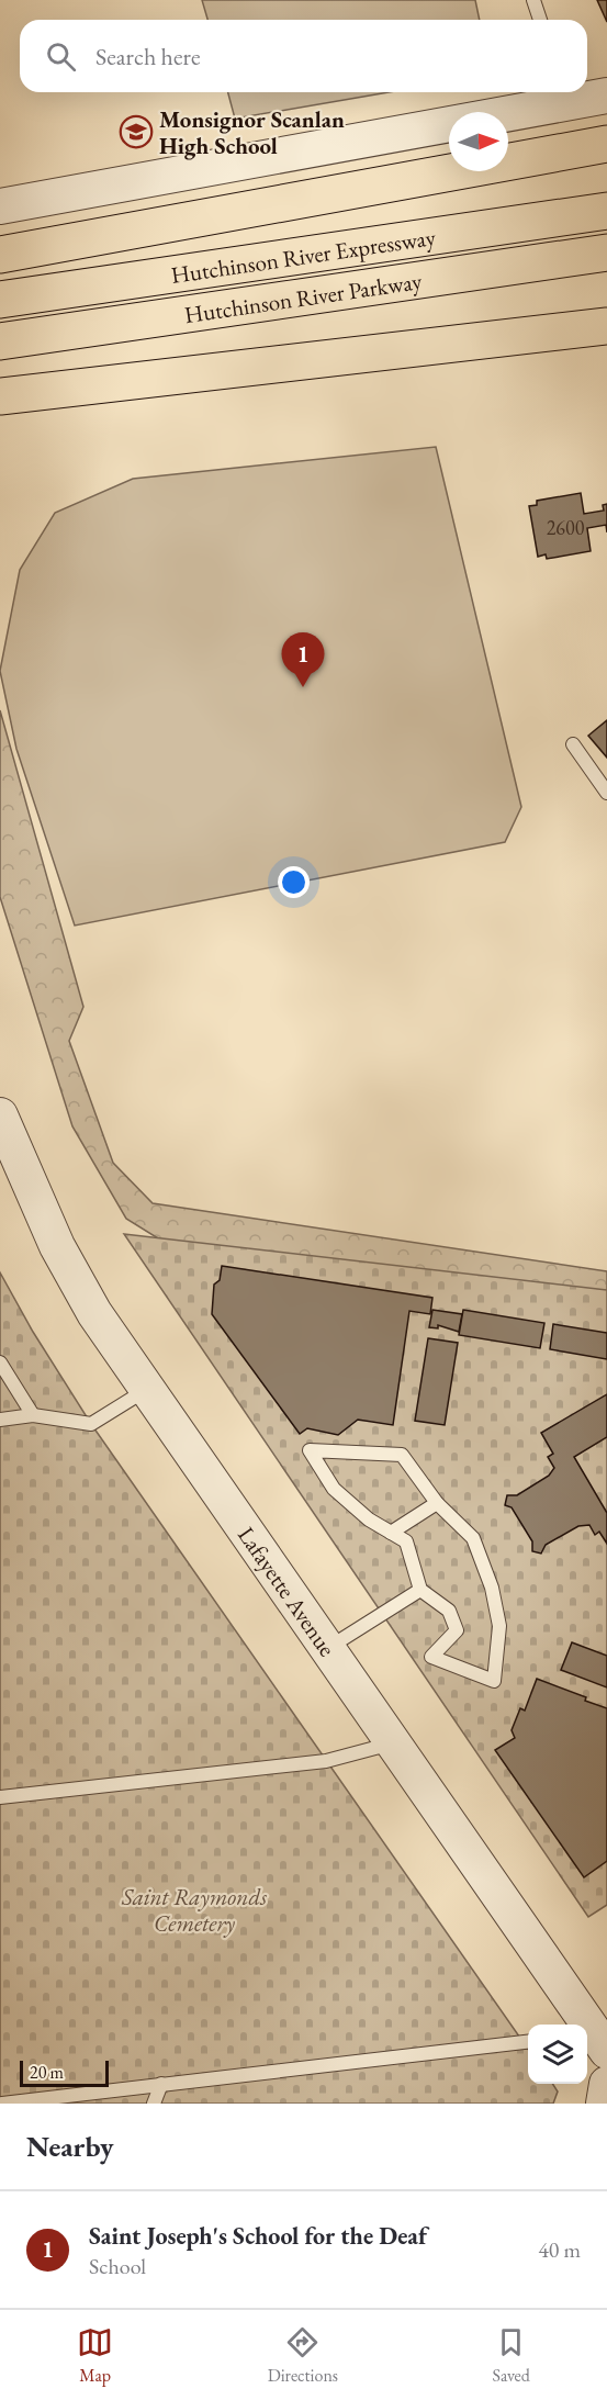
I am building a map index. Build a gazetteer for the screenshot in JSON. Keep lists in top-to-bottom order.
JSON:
{
  "streets": {
    "highway": ["Hutchinson River Expressway", "Hutchinson River Parkway"],
    "street": ["Lafayette Avenue"]
  },
  "parks": ["Saint Raymonds Cemetery"],
  "places": {
    "school or university": ["Monsignor Scanlan High School"]
  },
  "house_numbers": ["2600"],
  "scale_bar": "20 m",
  "north": "right",
  "page": {
    "search": "Search here",
    "pins": "1",
    "scale": "20 m",
    "heading": "Nearby",
    "list": [
      {
        "mark": "1",
        "name": "Saint Joseph's School for the Deaf",
        "note": "School",
        "value": "40 m"
      }
    ],
    "nav": ["Map", "Directions", "Saved"]
  }
}
